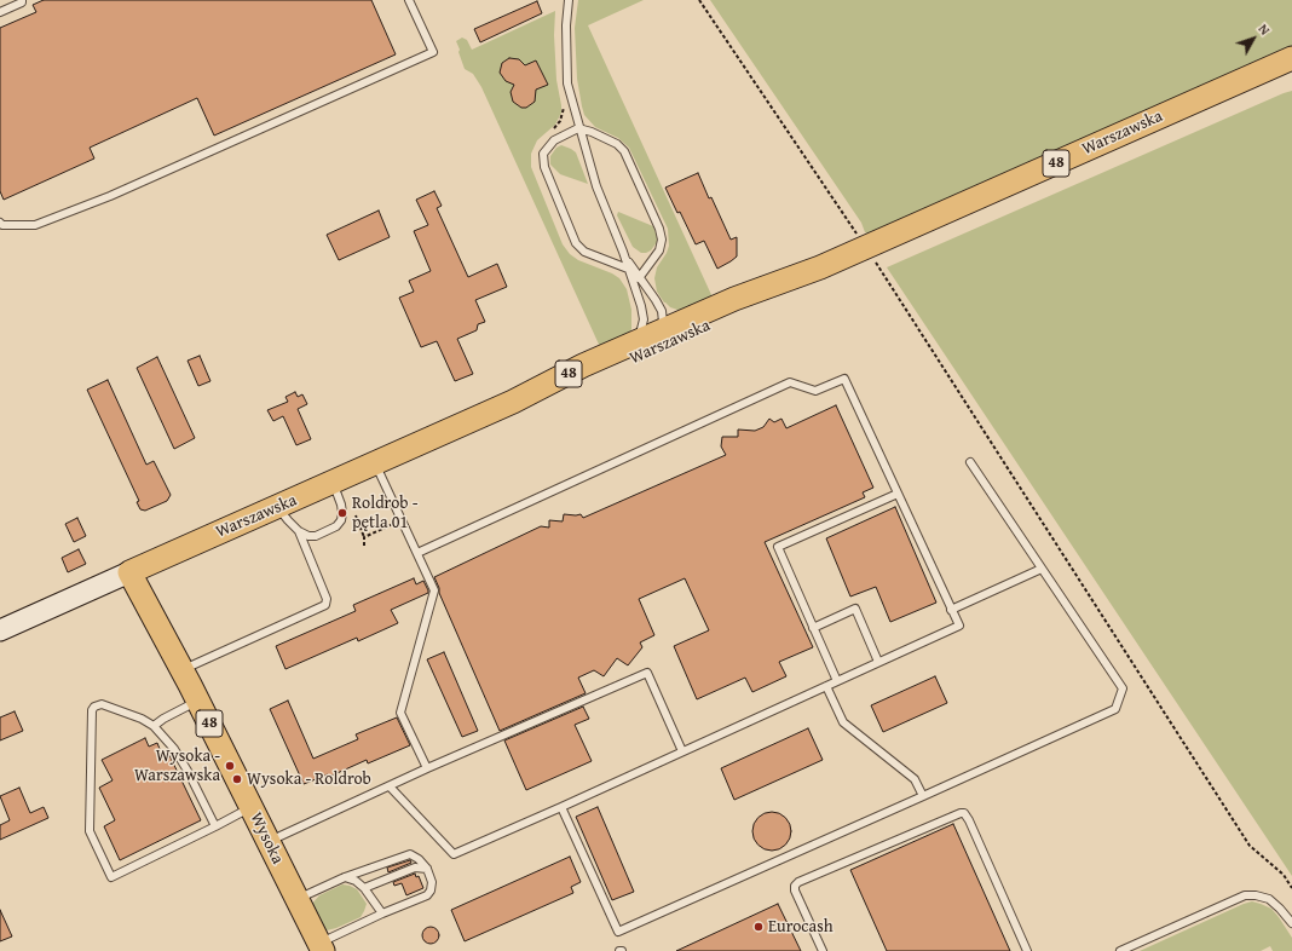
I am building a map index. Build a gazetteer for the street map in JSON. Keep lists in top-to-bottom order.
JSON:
{
  "streets": {
    "main road": ["Warszawska", "48", "Wysoka"]
  },
  "crossings": [
    ["Warszawska", "Wysoka"]
  ],
  "places": [
    "Roldrob - pętla 01",
    "Wysoka - Warszawska",
    "Wysoka - Roldrob",
    "Eurocash"
  ],
  "north": "top right"
}
